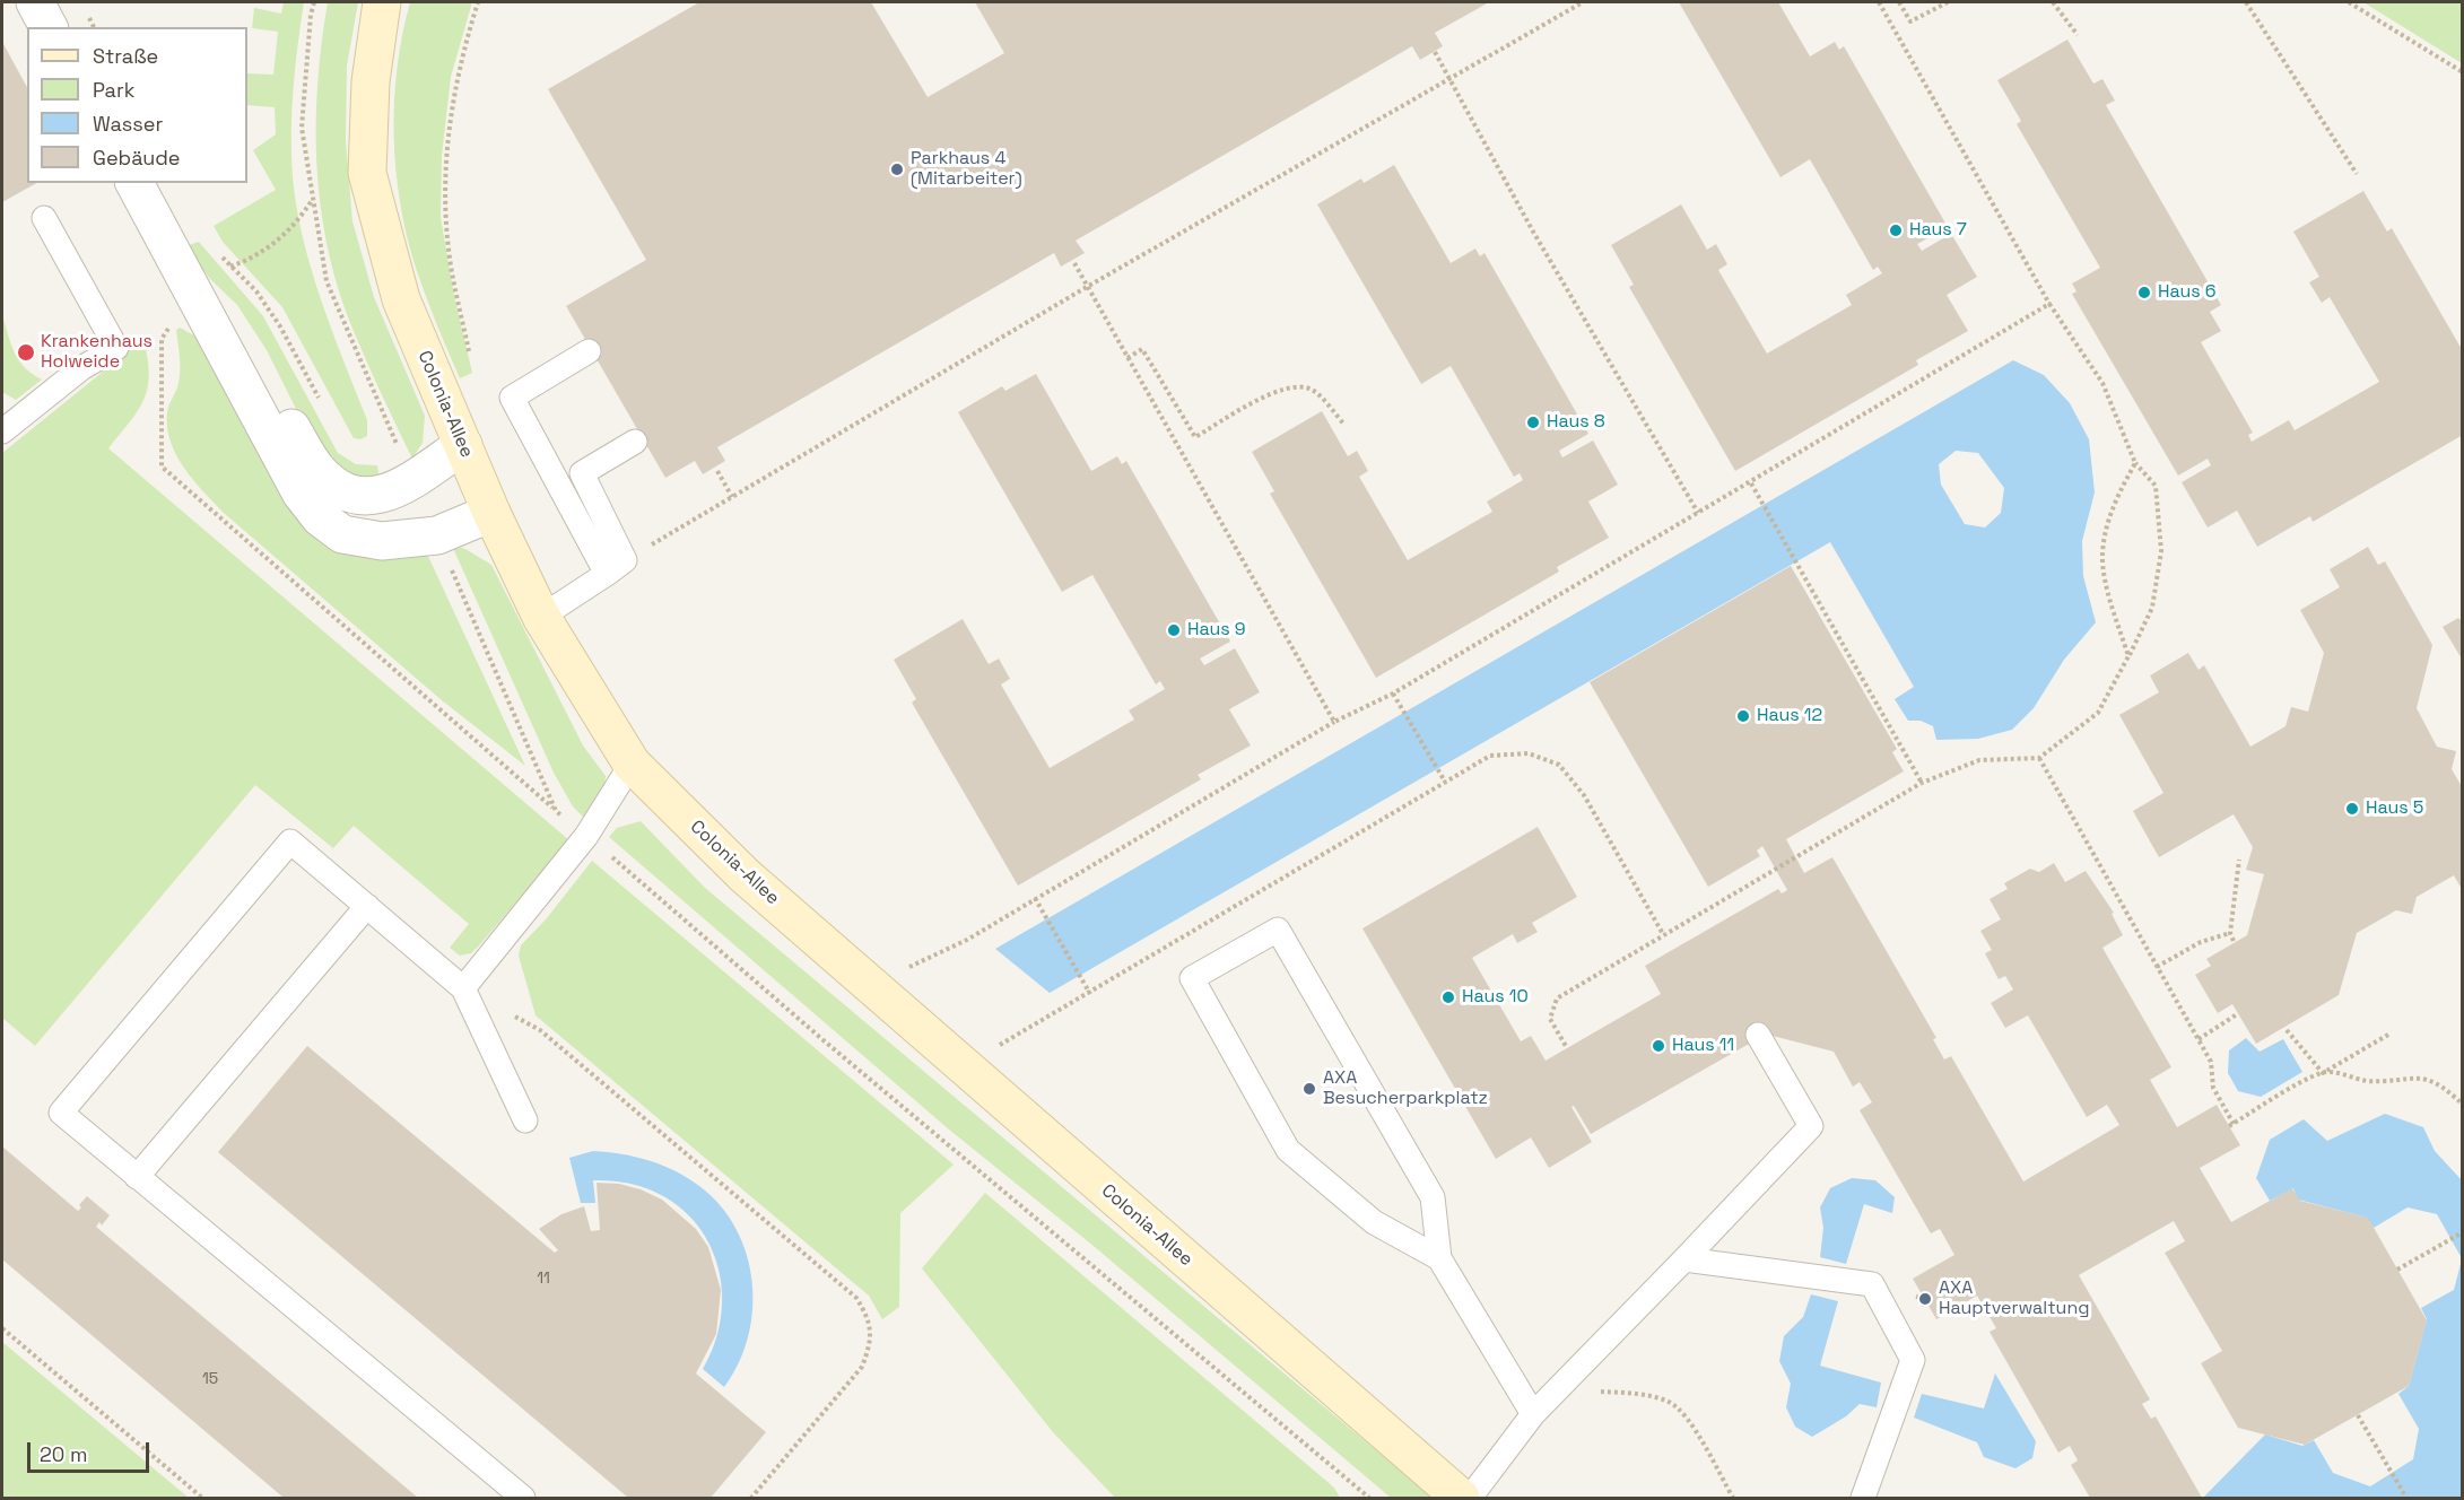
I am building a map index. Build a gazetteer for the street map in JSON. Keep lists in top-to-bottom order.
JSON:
{
  "streets": {
    "main road": ["Colonia-Allee"]
  },
  "places": [
    "Parkhaus 4 (Mitarbeiter)",
    "Haus 7",
    "Haus 6",
    "Krankenhaus Holweide",
    "Haus 8",
    "Haus 9",
    "Haus 12",
    "Haus 5",
    "Haus 10",
    "Haus 11",
    "AXA Besucherparkplatz",
    "AXA Hauptverwaltung"
  ],
  "house_numbers": ["11", "15"],
  "legend": [
    "Straße",
    "Park",
    "Wasser",
    "Gebäude"
  ],
  "scale_bar": "20 m"
}
